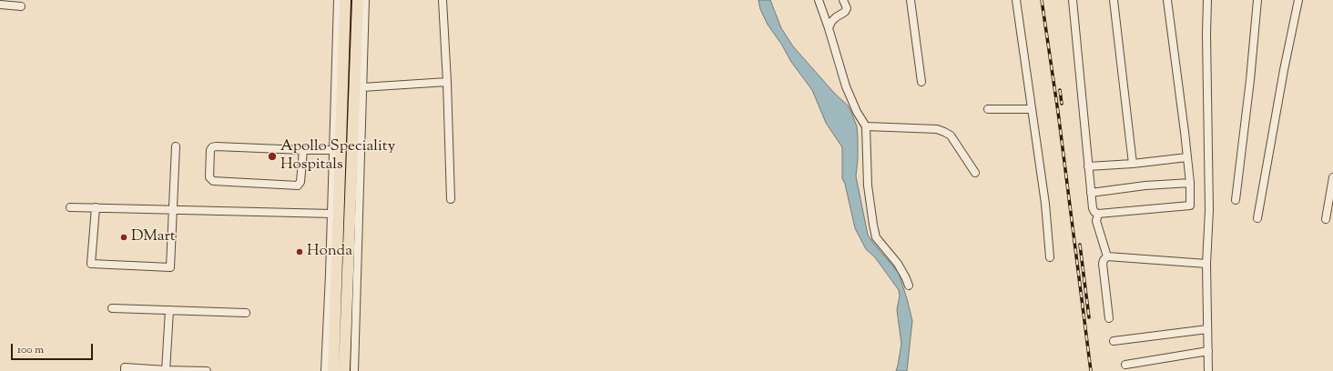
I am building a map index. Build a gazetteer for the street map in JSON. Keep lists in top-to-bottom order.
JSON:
{
  "places": ["Apollo Speciality Hospitals", "DMart", "Honda"],
  "scale_bar": "100 m"
}
